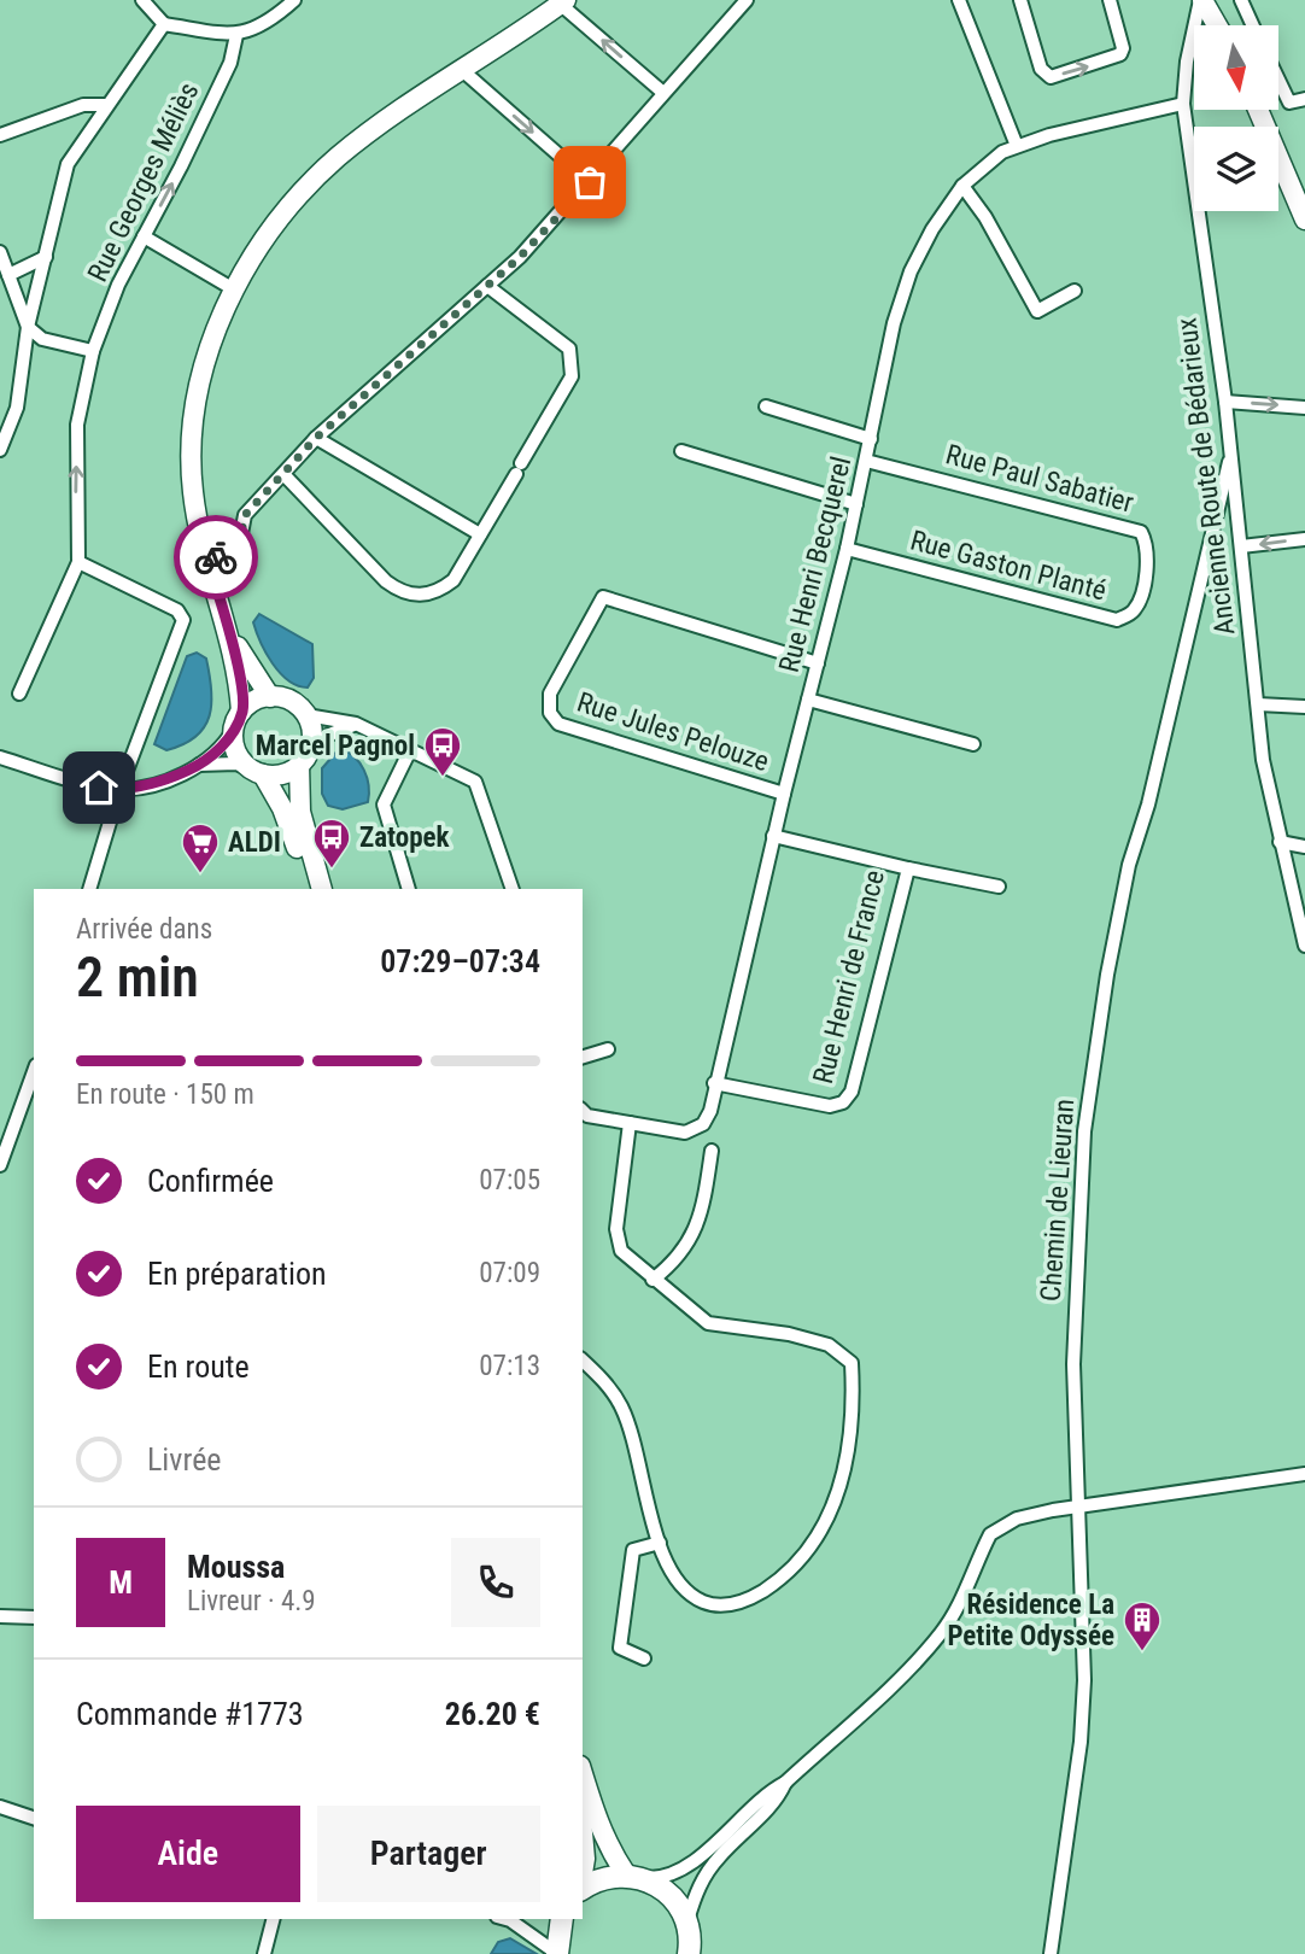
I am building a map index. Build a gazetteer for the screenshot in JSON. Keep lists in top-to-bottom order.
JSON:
{
  "streets": {
    "street": [
      "Rue Georges Méliès",
      "Ancienne Route de Bédarieux",
      "Rue Paul Sabatier",
      "Rue Henri Becquerel",
      "Rue Gaston Planté",
      "Rue Jules Pelouze",
      "Rue Henri de France",
      "Chemin de Lieuran"
    ]
  },
  "crossings": [
    ["Ancienne Route de Bédarieux", "Rue Henri Becquerel"],
    ["Ancienne Route de Bédarieux", "Chemin de Lieuran"],
    ["Rue Paul Sabatier", "Rue Henri Becquerel"],
    ["Rue Paul Sabatier", "Rue Gaston Planté"],
    ["Rue Henri Becquerel", "Rue Gaston Planté"],
    ["Rue Henri Becquerel", "Rue Jules Pelouze"],
    ["Rue Henri Becquerel", "Rue Henri de France"]
  ],
  "places": {
    "bus stop": ["Marcel Pagnol", "Zatopek"],
    "supermarket": ["ALDI"],
    "building": ["Résidence La Petite Odyssée"]
  },
  "north": "bottom",
  "page": {
    "heading": ["2 min", "Arrivée dans", "07:29–07:34"],
    "panel": [
      "Moussa",
      "Livreur · 4.9",
      "Commande #1773",
      "26.20 €"
    ],
    "bar": "En route · 150 m",
    "list": [
      ["Confirmée", "07:05"],
      ["En préparation", "07:09"],
      ["En route", "07:13"],
      "Livrée"
    ],
    "round": "M",
    "buttons": ["Aide", "Partager"]
  }
}
